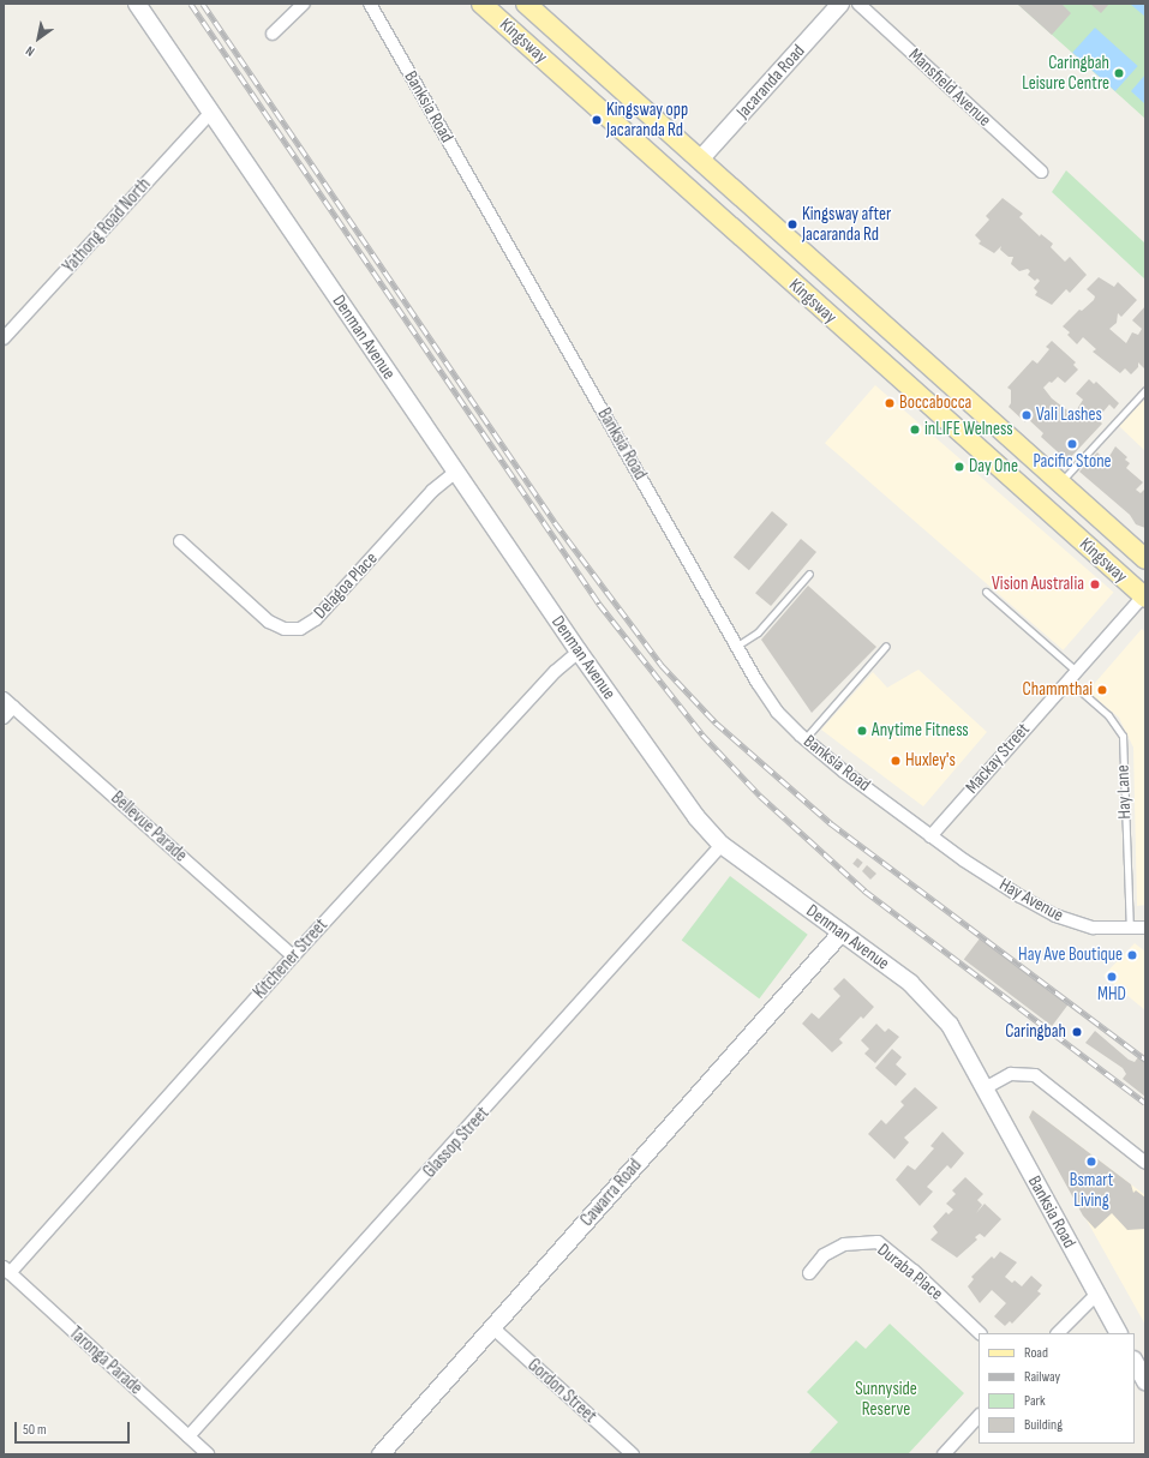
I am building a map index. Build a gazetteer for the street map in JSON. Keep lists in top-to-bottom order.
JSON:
{
  "streets": {
    "main road": ["Kingsway"],
    "street": [
      "Jacaranda Road",
      "Mansfield Avenue",
      "Banksia Road",
      "Yathong Road North",
      "Denman Avenue",
      "Delagoa Place",
      "Mackay Street",
      "Bellevue Parade",
      "Hay Avenue",
      "Kitchener Street",
      "Glassop Street",
      "Cawarra Road",
      "Duraba Place",
      "Taronga Parade",
      "Gordon Street"
    ],
    "lane": ["Hay Lane"]
  },
  "crossings": [
    ["Kingsway", "Jacaranda Road"],
    ["Kingsway", "Mackay Street"],
    ["Banksia Road", "Denman Avenue"],
    ["Banksia Road", "Mackay Street"],
    ["Banksia Road", "Hay Avenue"],
    ["Yathong Road North", "Denman Avenue"],
    ["Denman Avenue", "Delagoa Place"],
    ["Denman Avenue", "Kitchener Street"],
    ["Denman Avenue", "Glassop Street"],
    ["Denman Avenue", "Cawarra Road"],
    ["Mackay Street", "Hay Lane"],
    ["Mackay Street", "Hay Avenue"],
    ["Hay Lane", "Hay Avenue"],
    ["Bellevue Parade", "Kitchener Street"],
    ["Kitchener Street", "Taronga Parade"],
    ["Glassop Street", "Taronga Parade"],
    ["Cawarra Road", "Gordon Street"]
  ],
  "parks": ["Sunnyside Reserve"],
  "places": [
    "Caringbah Leisure Centre",
    "Kingsway opp Jacaranda Rd",
    "Kingsway after Jacaranda Rd",
    "Boccabocca",
    "Vali Lashes",
    "inLIFE Welness",
    "Pacific Stone",
    "Day One",
    "Vision Australia",
    "Chammthai",
    "Anytime Fitness",
    "Huxley's",
    "Hay Ave Boutique",
    "MHD",
    "Caringbah",
    "Bsmart Living"
  ],
  "legend": [
    "Road",
    "Railway",
    "Park",
    "Building"
  ],
  "scale_bar": "50 m",
  "north": "bottom left"
}
